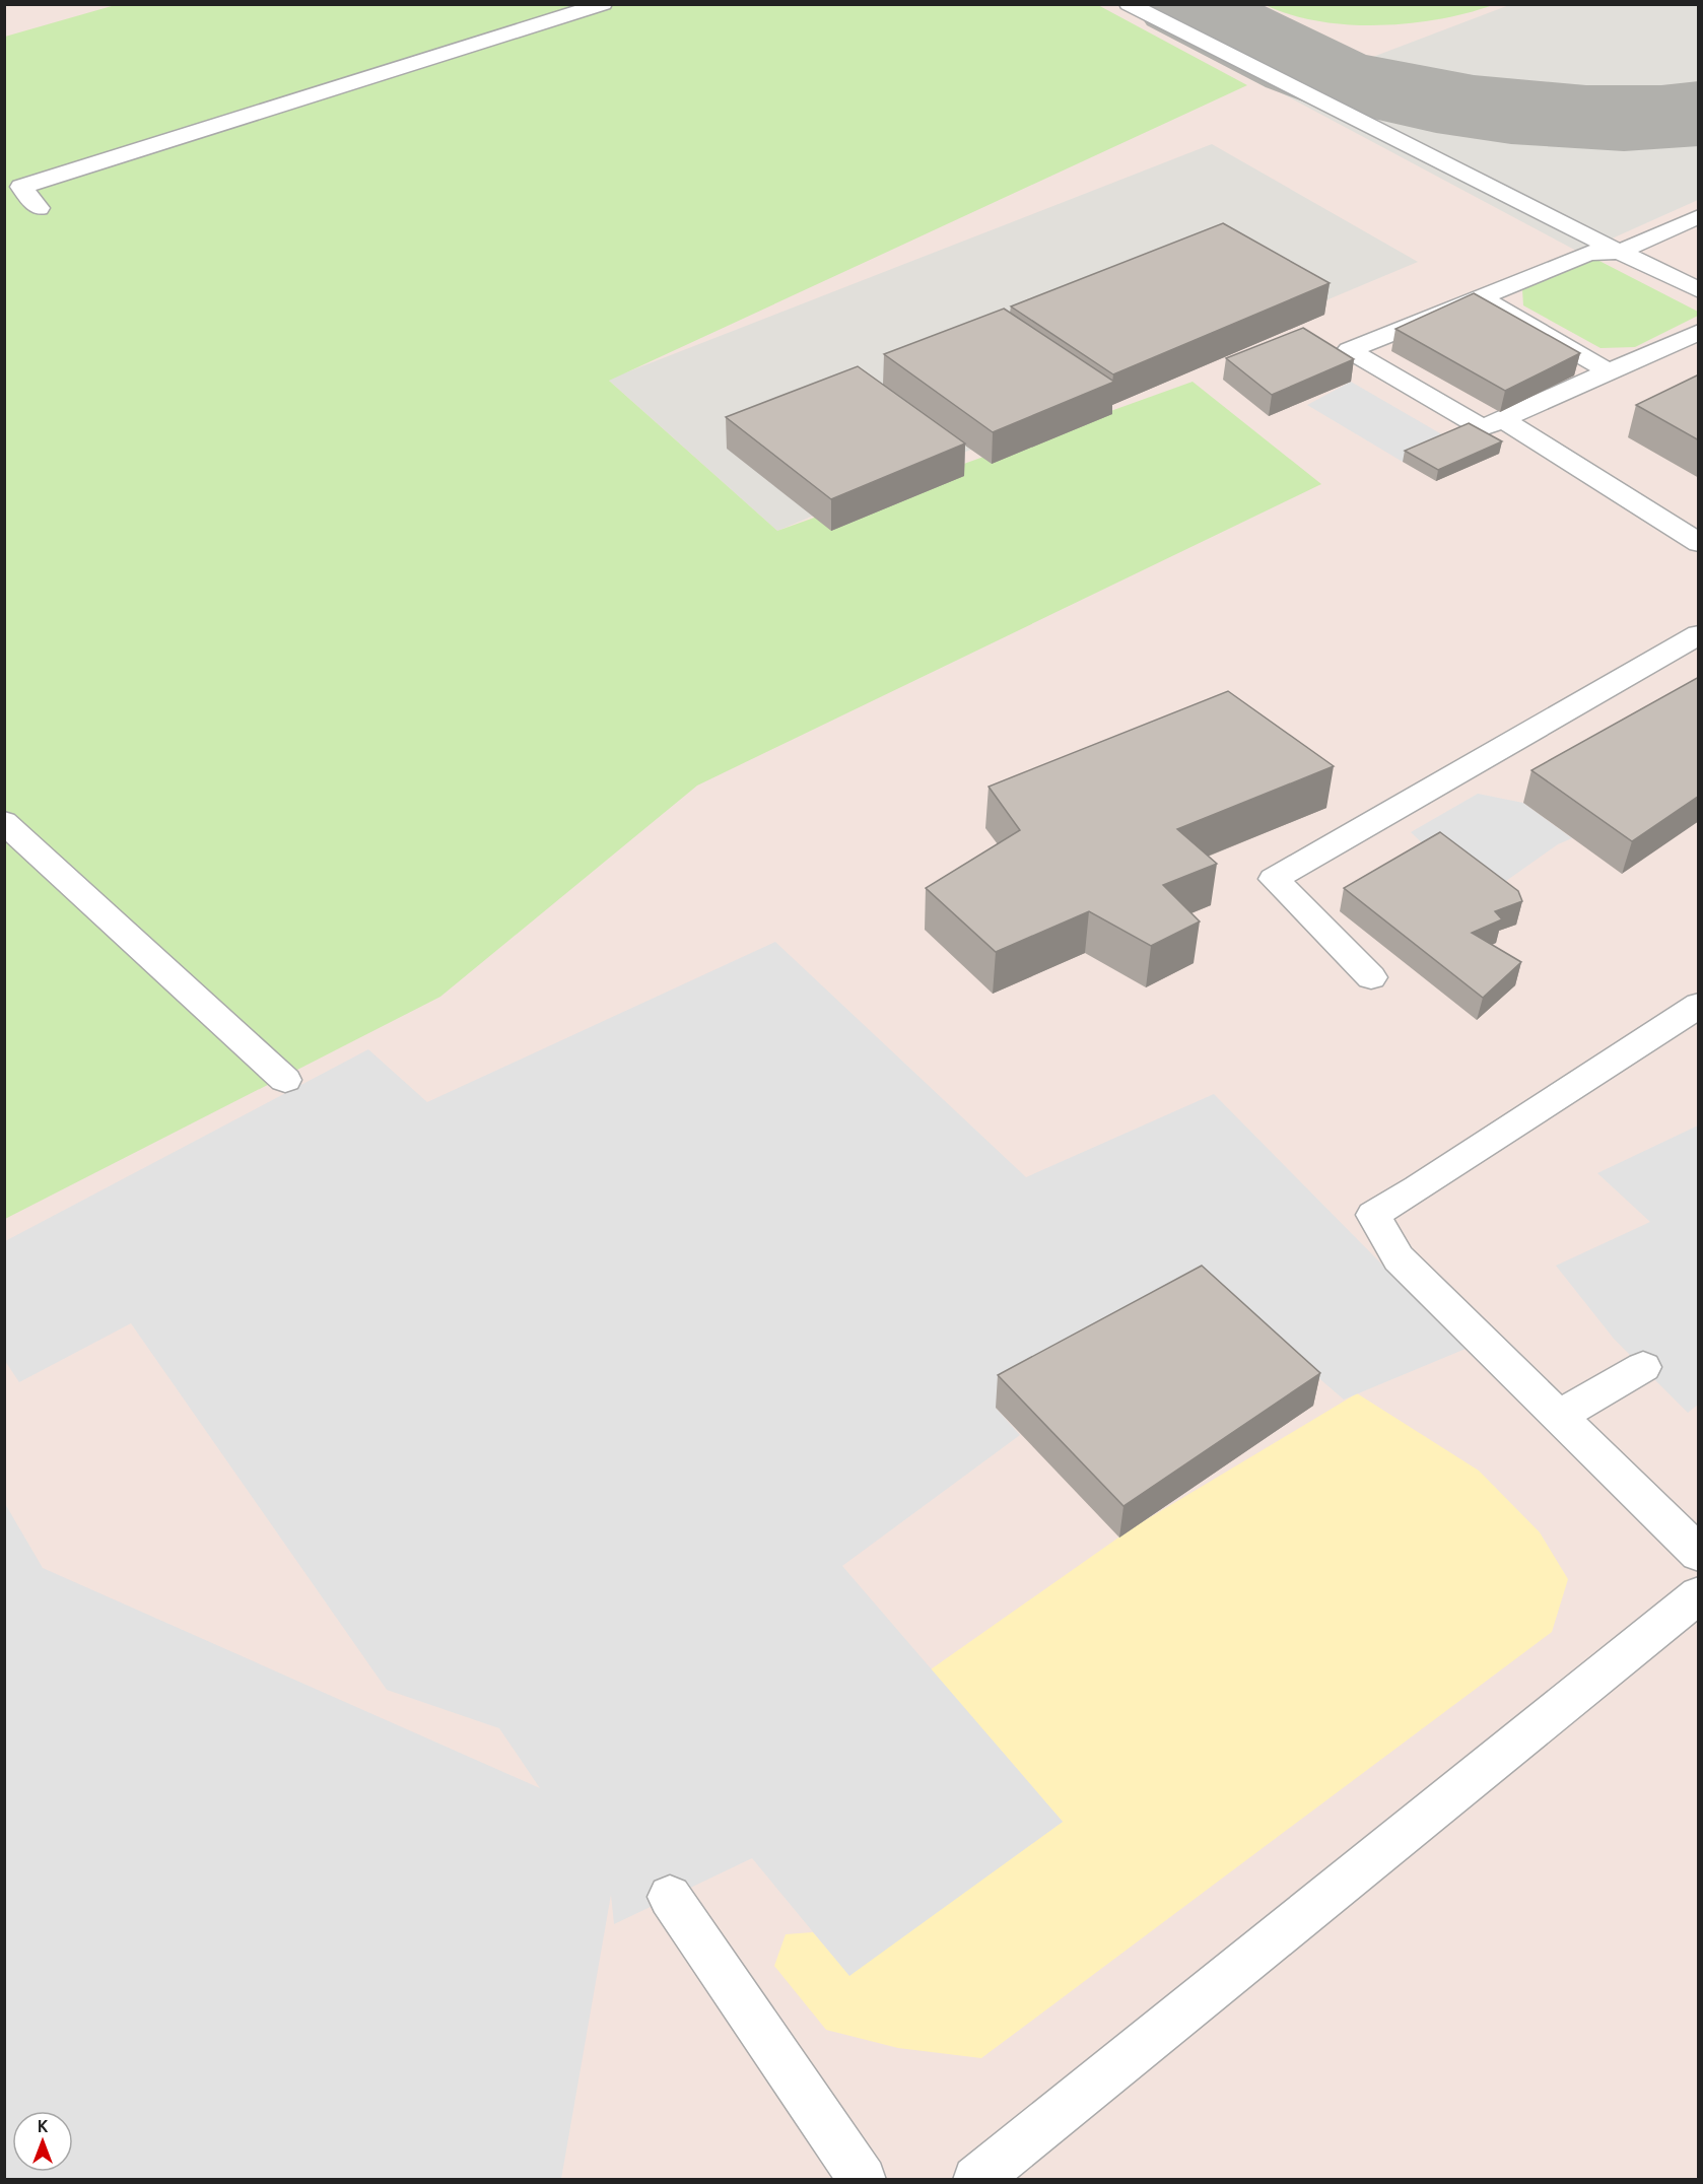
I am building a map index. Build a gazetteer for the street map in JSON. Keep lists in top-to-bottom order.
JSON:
{
  "north": "top"
}
